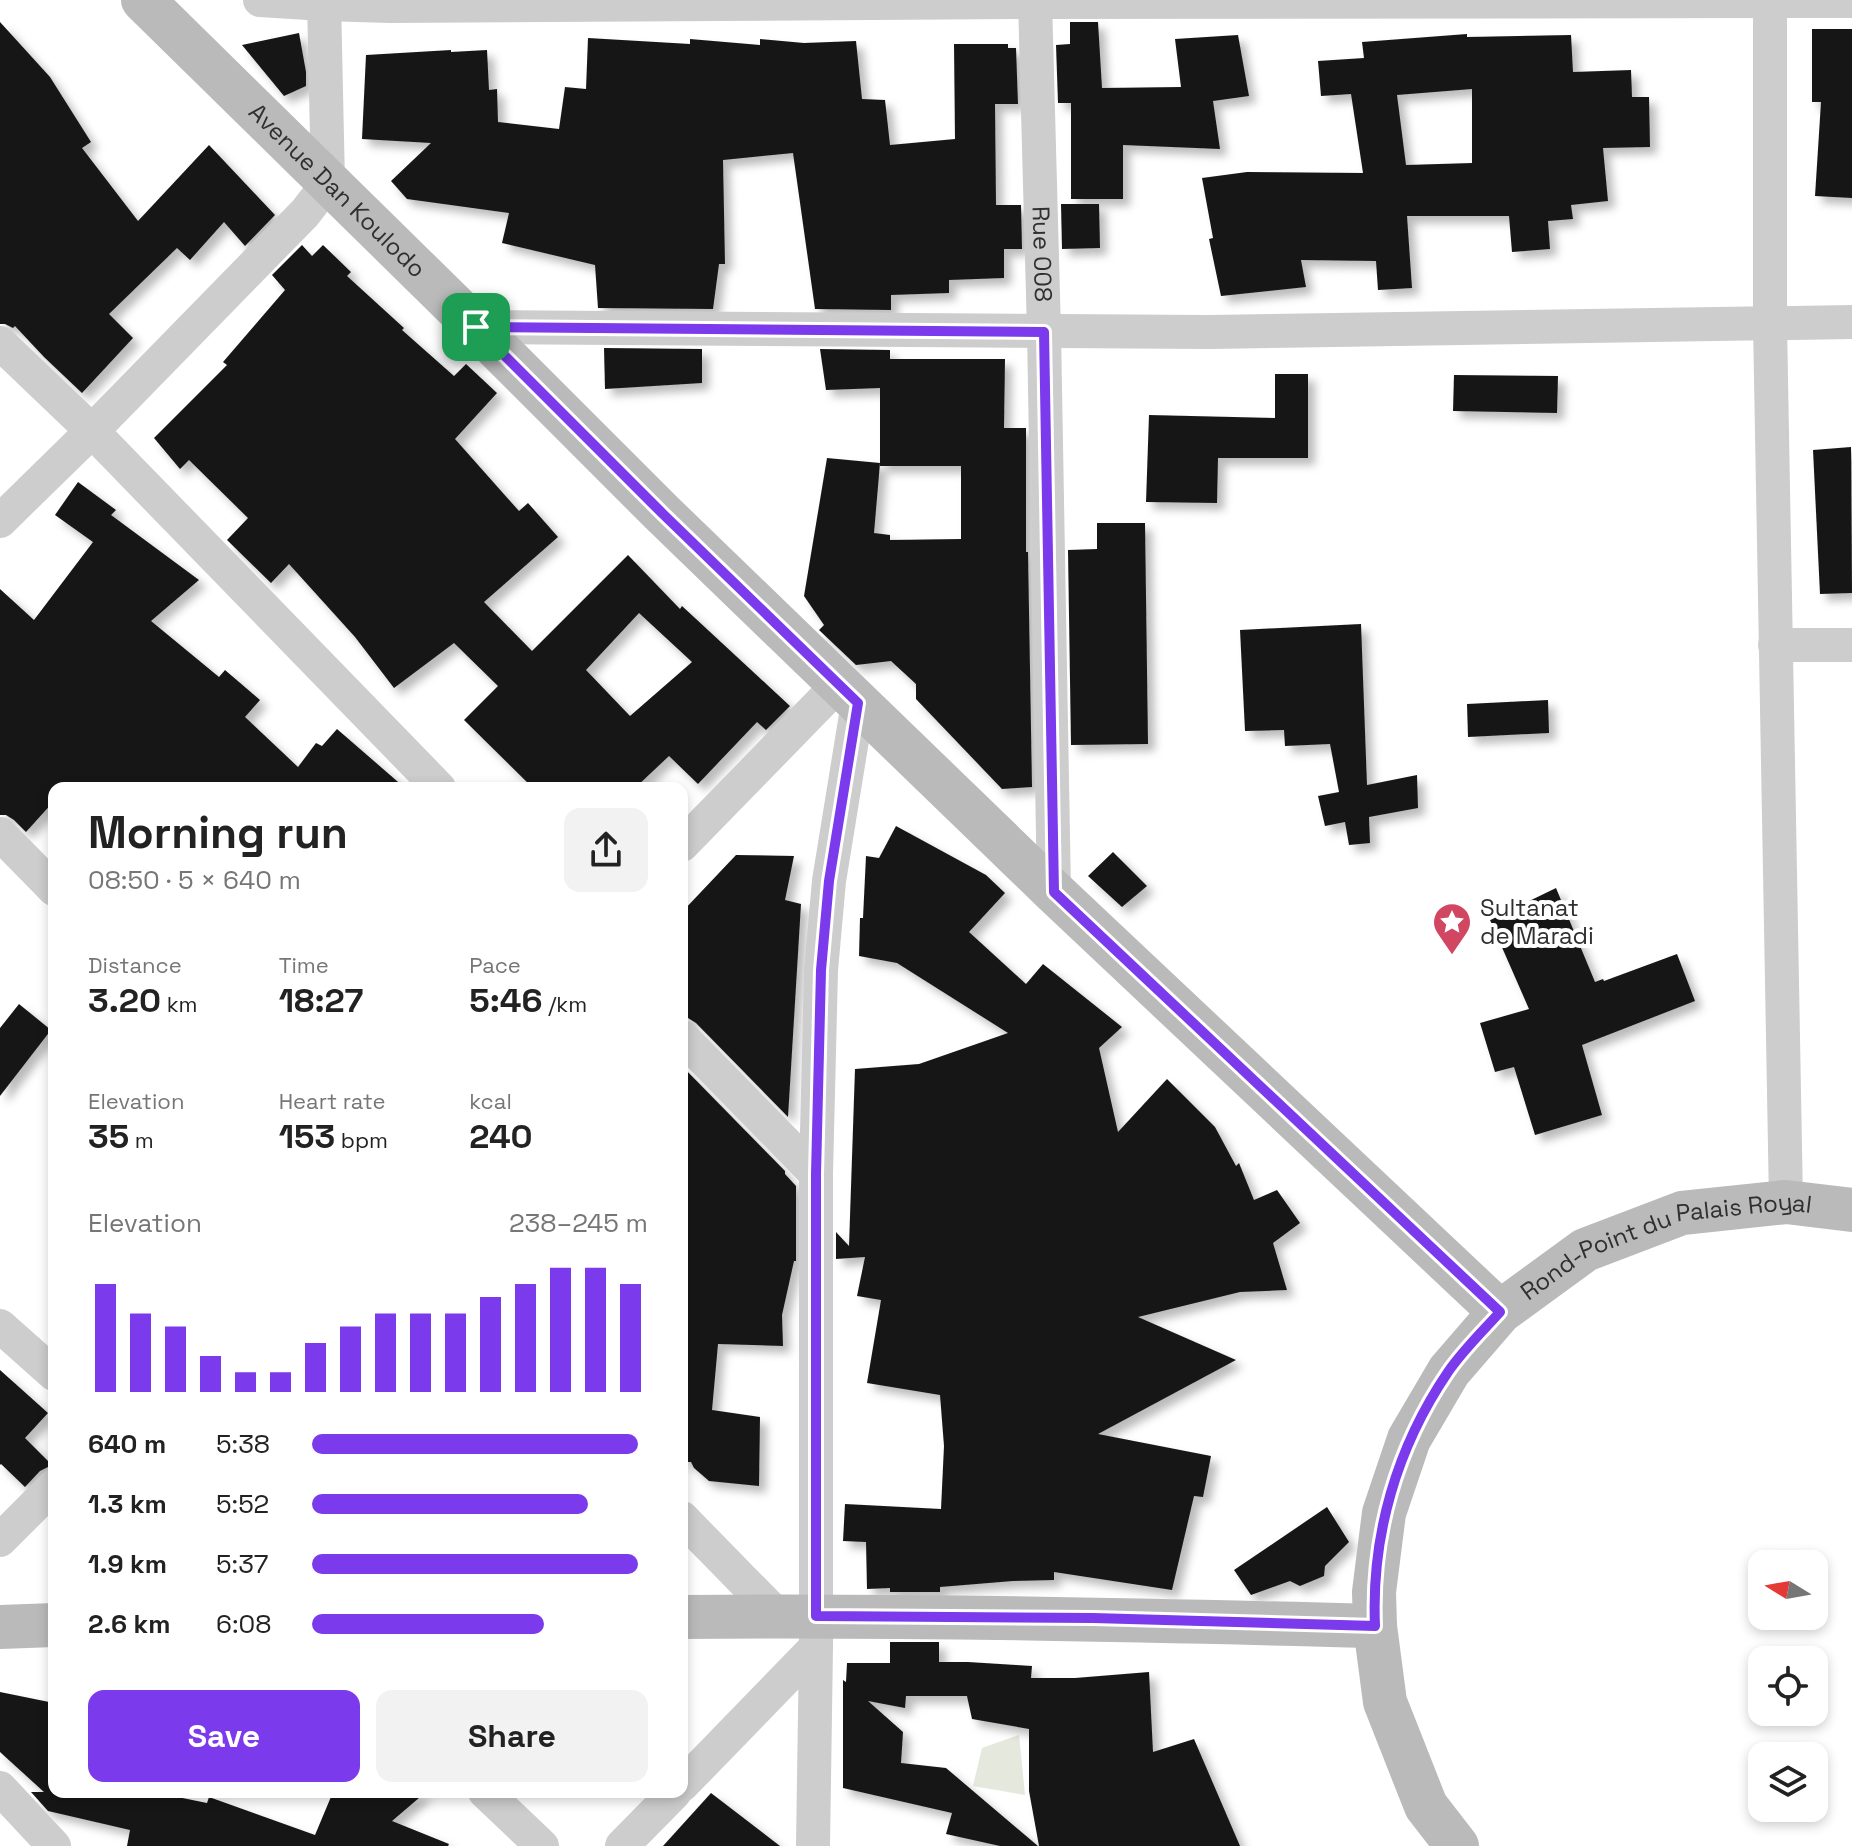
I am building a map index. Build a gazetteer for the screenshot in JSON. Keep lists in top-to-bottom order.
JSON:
{
  "streets": {
    "street": ["Avenue Dan Koulodo", "Rue 008", "Rond-Point du Palais Royal"]
  },
  "crossings": [
    ["Avenue Dan Koulodo", "Rue 008"],
    ["Avenue Dan Koulodo", "Rond-Point du Palais Royal"]
  ],
  "places": {
    "place": ["Sultanat de Maradi"]
  },
  "north": "left",
  "page": {
    "heading": ["Morning run", "08:50 · 5 × 640 m"],
    "stats": [
      ["Distance", "3.20 km"],
      ["Time", "18:27"],
      ["Pace", "5:46 /km"],
      ["Elevation", "35 m"],
      ["Heart rate", "153 bpm"],
      ["kcal", "240"]
    ],
    "chart": ["Elevation", "238–245 m"],
    "list": [
      {
        "name": "640 m",
        "note": "5:38"
      },
      {
        "name": "1.3 km",
        "note": "5:52"
      },
      {
        "name": "1.9 km",
        "note": "5:37"
      },
      {
        "name": "2.6 km",
        "note": "6:08"
      }
    ],
    "buttons": ["Save", "Share"]
  }
}
